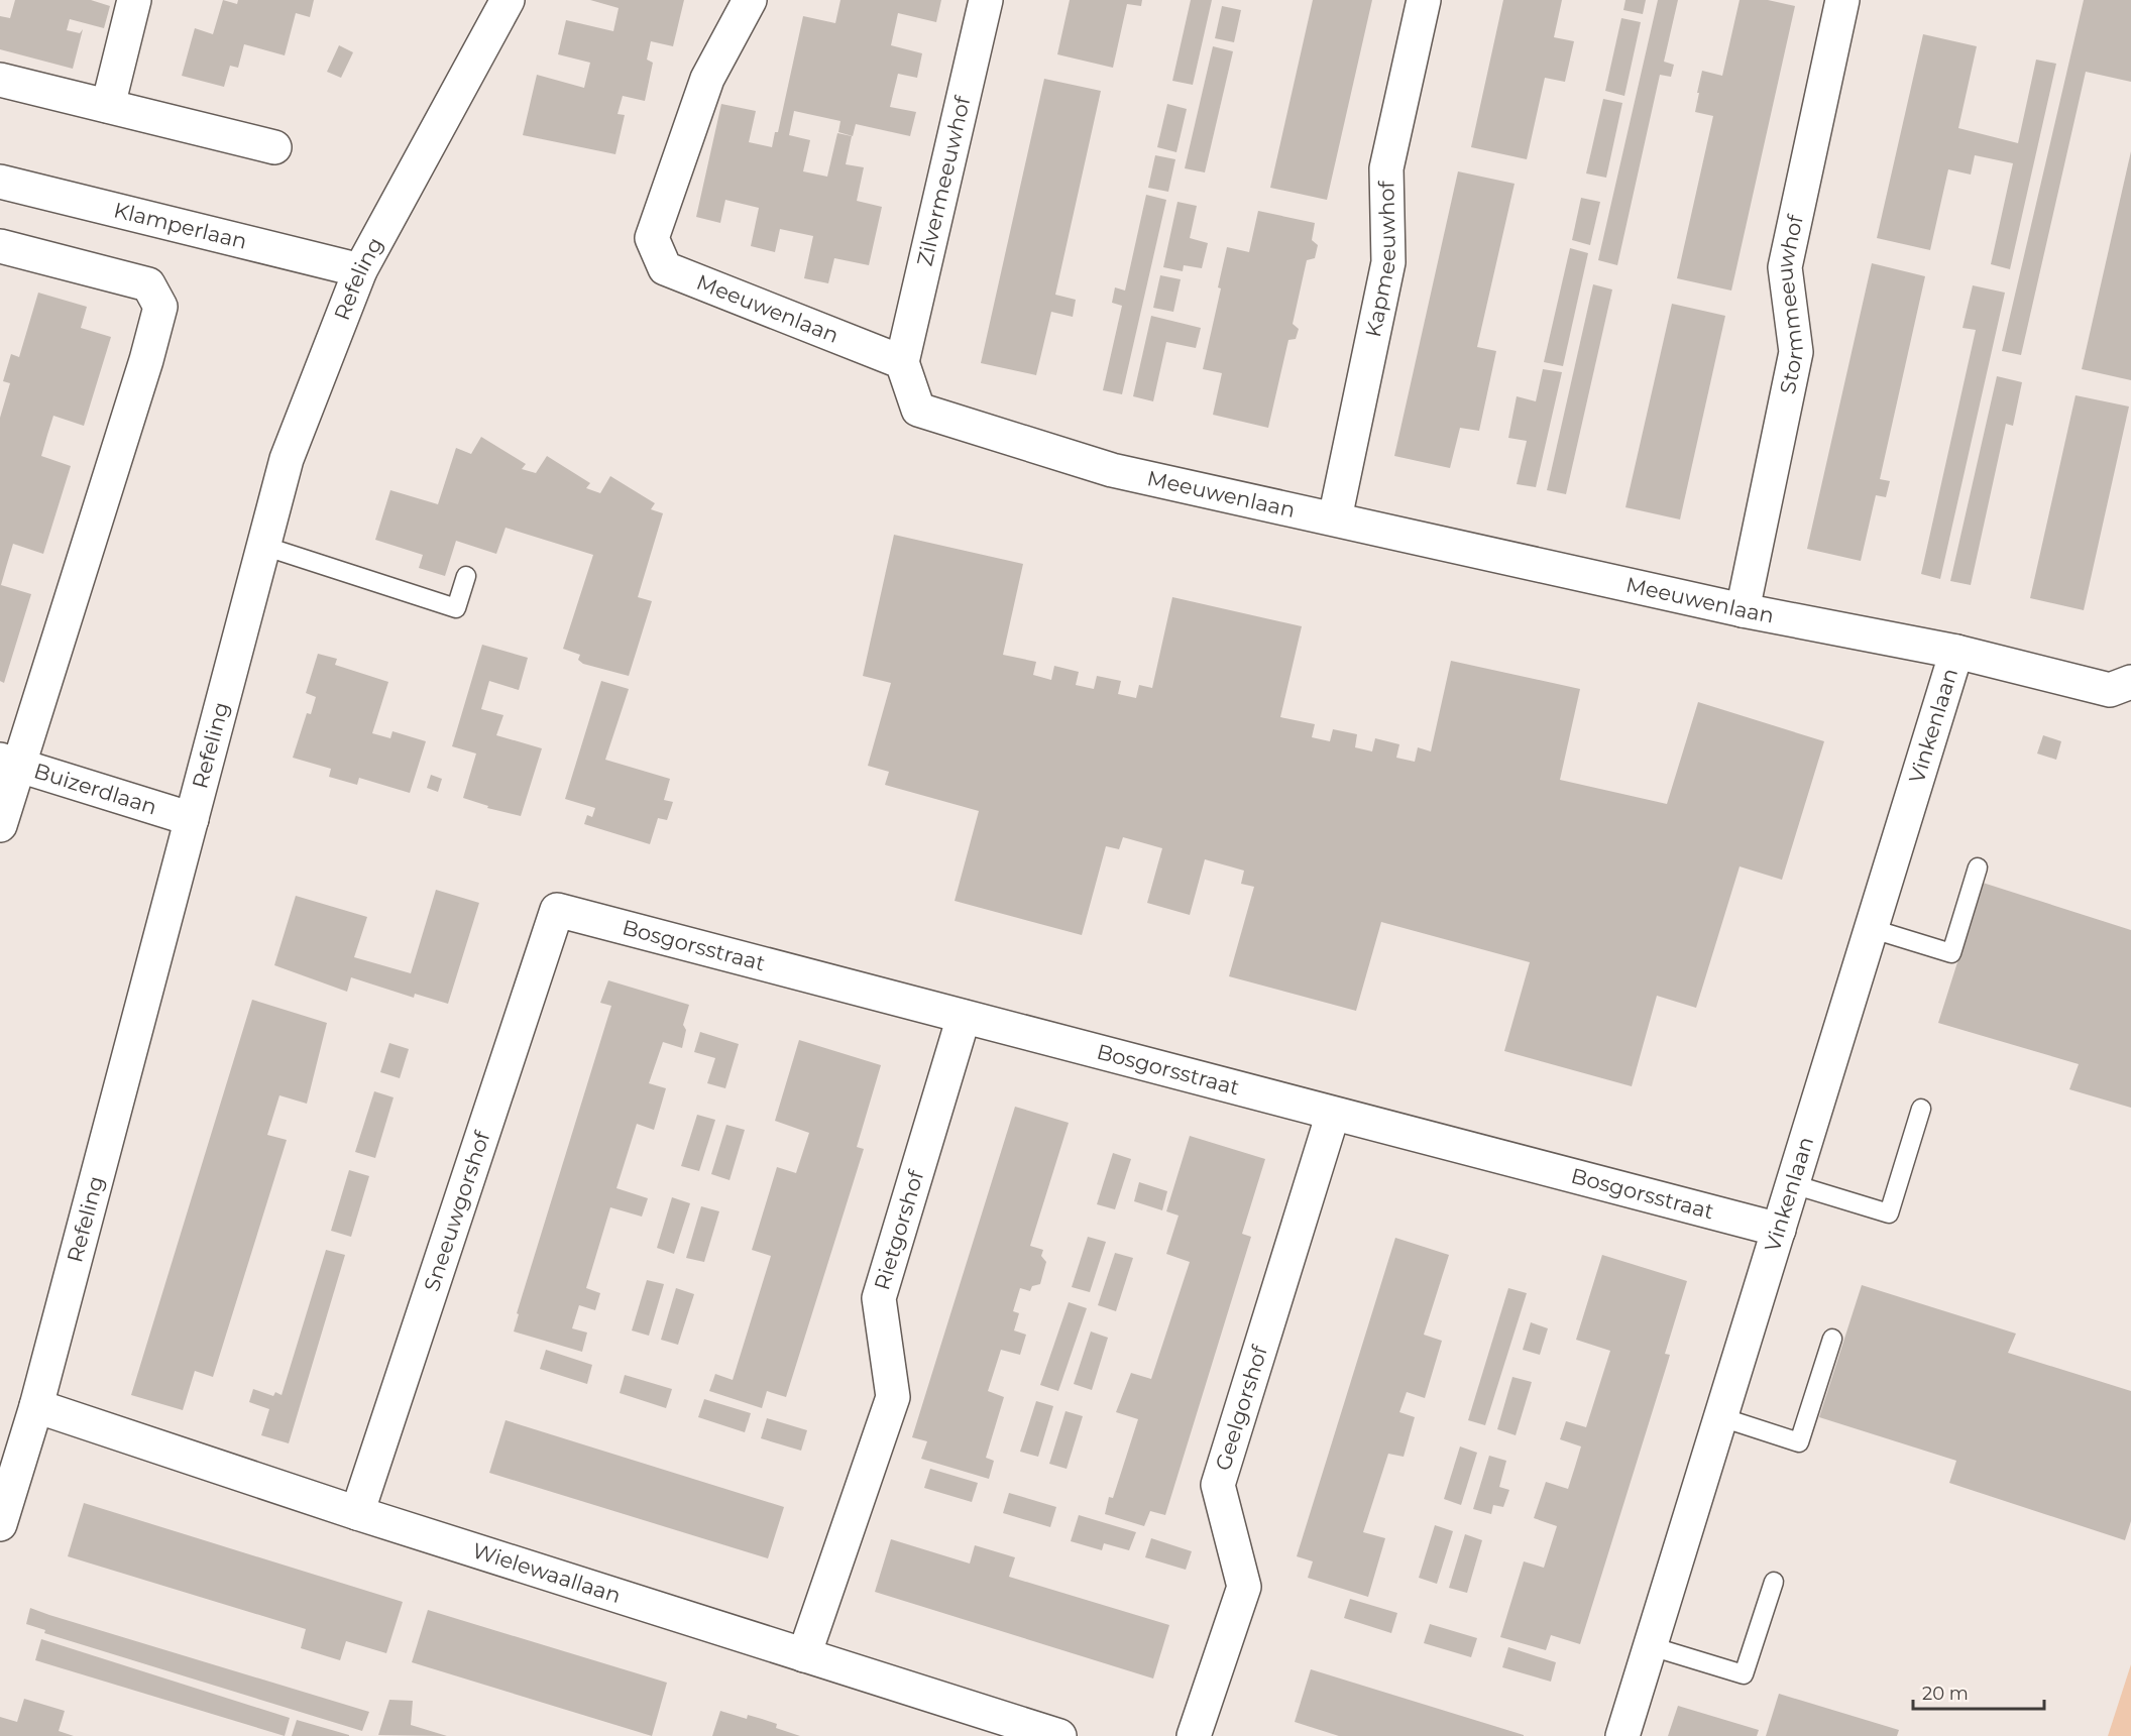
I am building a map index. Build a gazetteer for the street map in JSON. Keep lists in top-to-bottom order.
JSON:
{
  "streets": {
    "street": [
      "Zilvermeeuwhof",
      "Klamperlaan",
      "Kapmeeuwhof",
      "Refeling",
      "Stormmeeuwhof",
      "Meeuwenlaan",
      "Vinkenlaan",
      "Buizerdlaan",
      "Bosgorsstraat",
      "Sneeuwgorshof",
      "Rietgorshof",
      "Geelgorshof",
      "Wielewaallaan"
    ]
  },
  "crossings": [
    ["Zilvermeeuwhof", "Meeuwenlaan"],
    ["Klamperlaan", "Refeling"],
    ["Kapmeeuwhof", "Meeuwenlaan"],
    ["Refeling", "Buizerdlaan"],
    ["Refeling", "Wielewaallaan"],
    ["Stormmeeuwhof", "Meeuwenlaan"],
    ["Meeuwenlaan", "Vinkenlaan"],
    ["Vinkenlaan", "Bosgorsstraat"],
    ["Bosgorsstraat", "Sneeuwgorshof"],
    ["Bosgorsstraat", "Rietgorshof"],
    ["Bosgorsstraat", "Geelgorshof"],
    ["Sneeuwgorshof", "Wielewaallaan"],
    ["Rietgorshof", "Wielewaallaan"]
  ],
  "scale_bar": "20 m"
}
